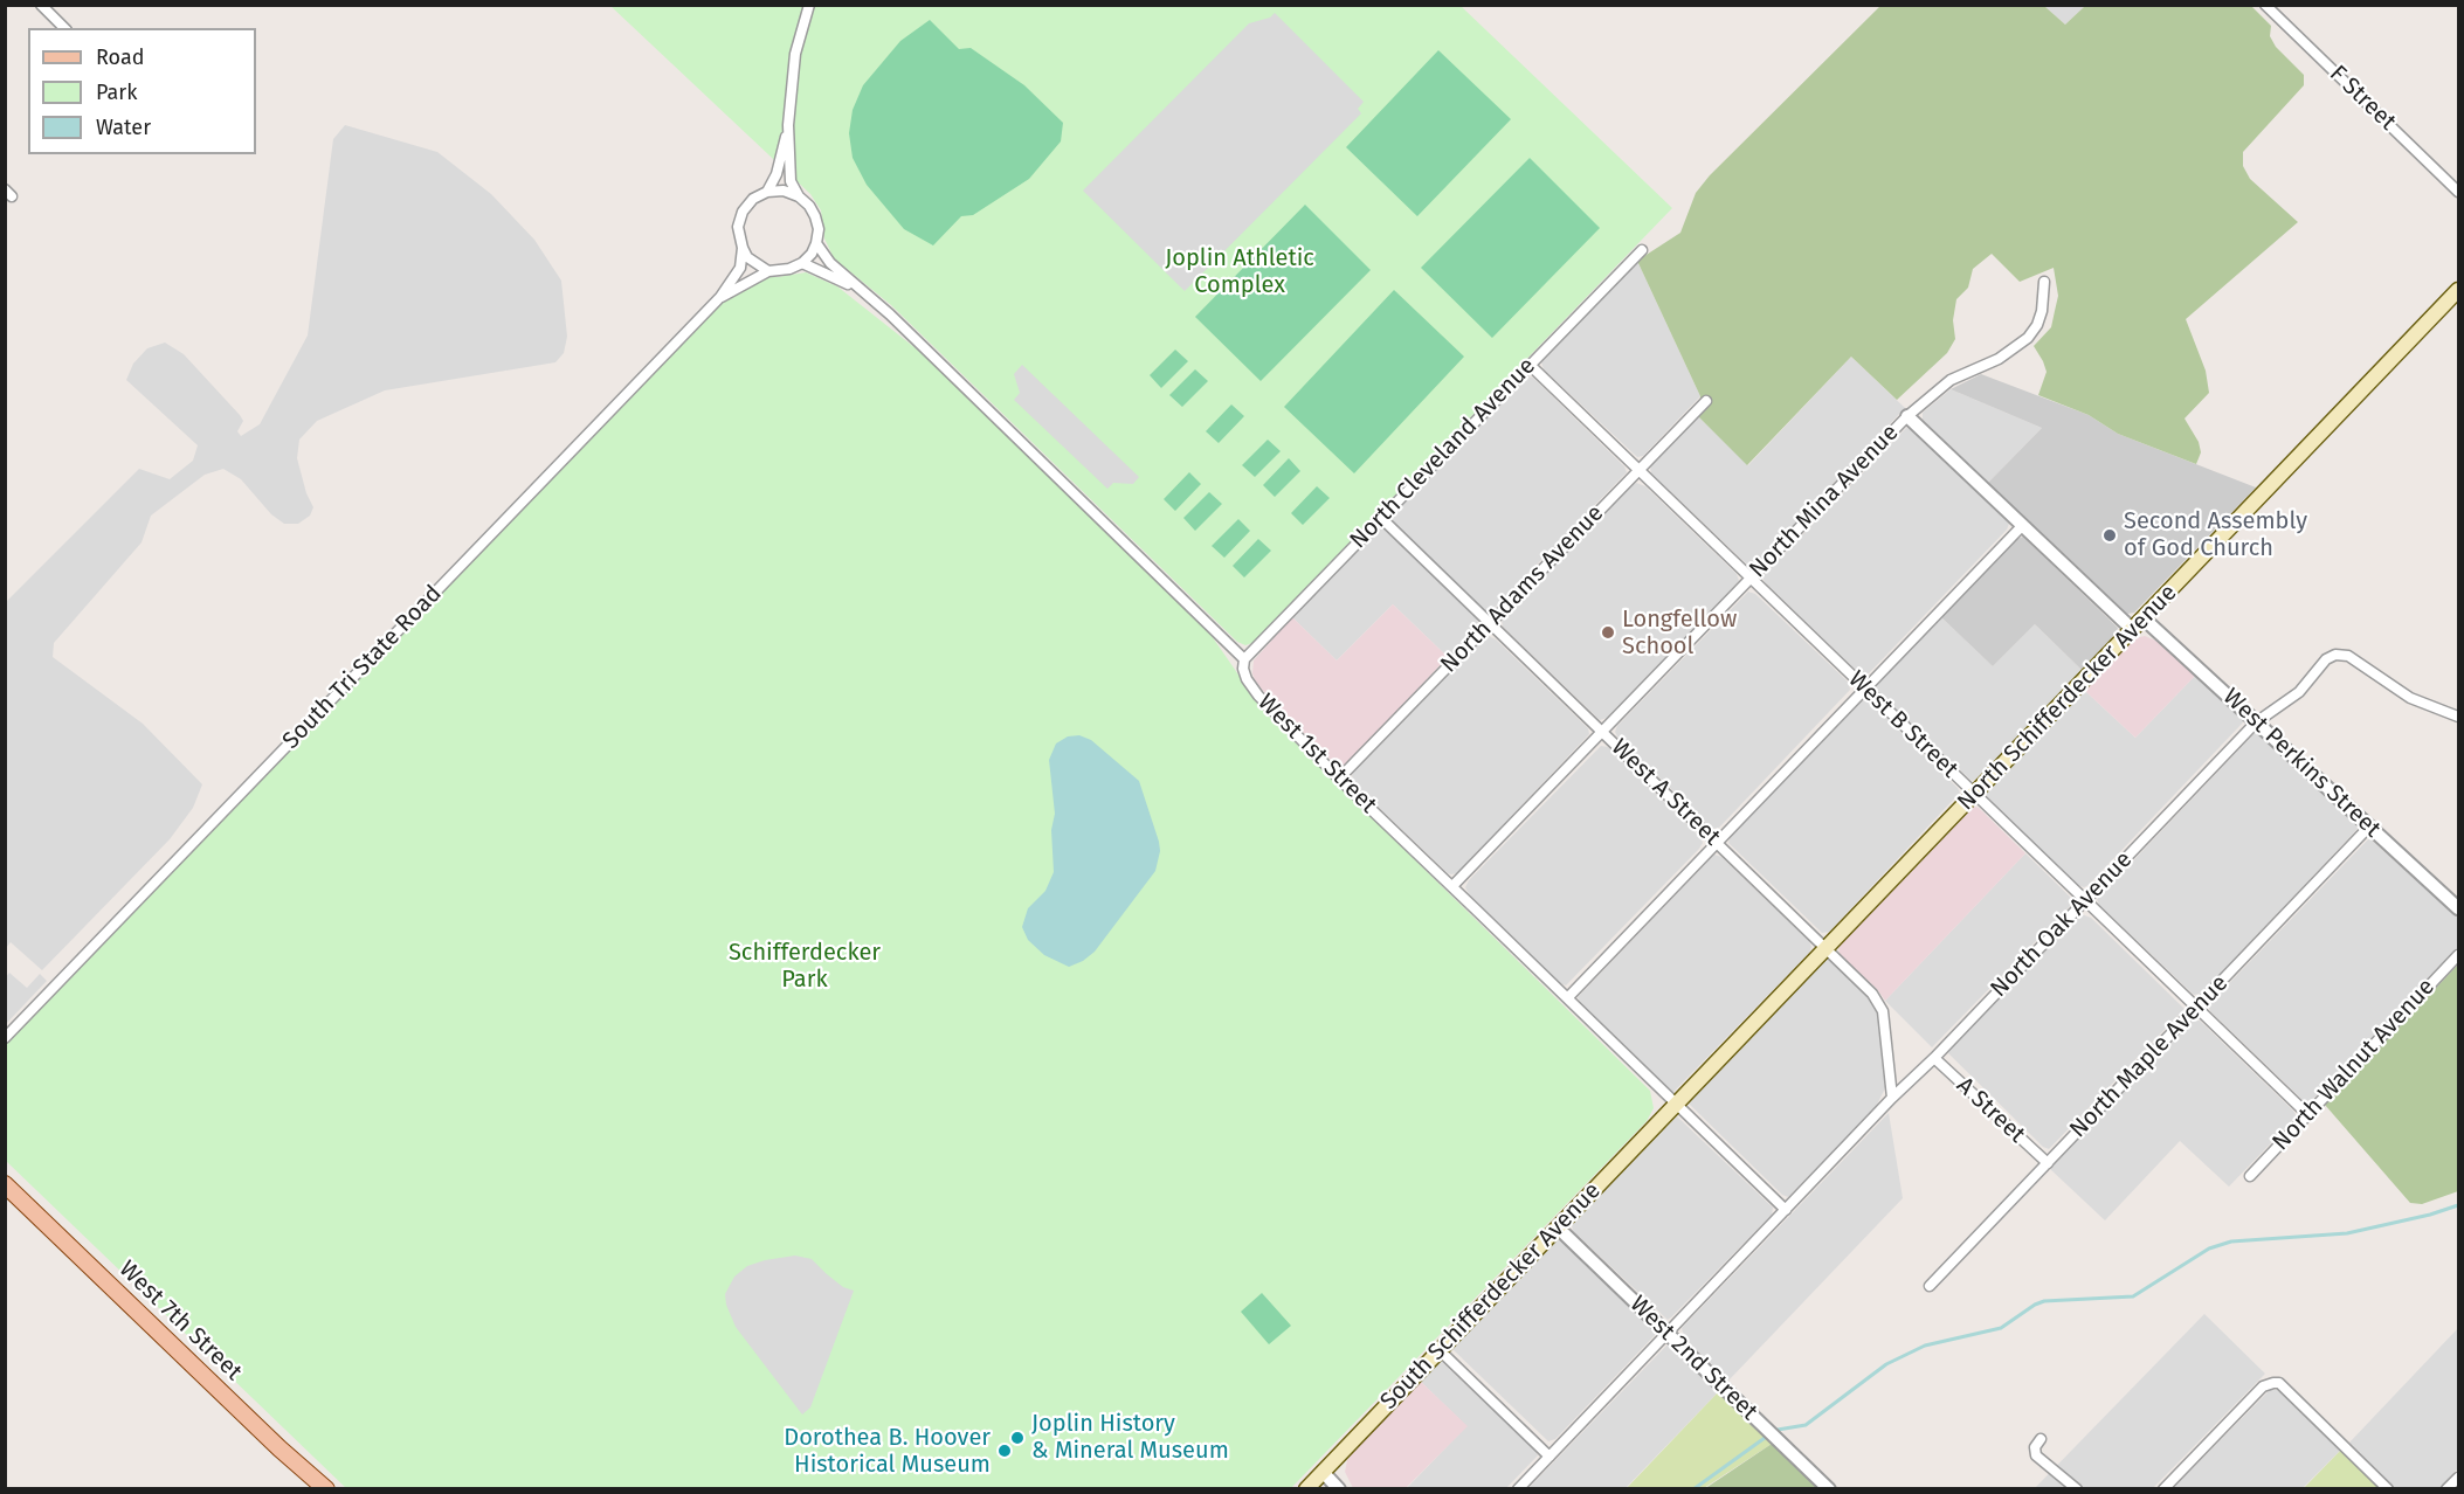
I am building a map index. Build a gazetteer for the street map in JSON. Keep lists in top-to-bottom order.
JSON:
{
  "streets": {
    "main road": ["North Schifferdecker Avenue", "South Schifferdecker Avenue", "West 7th Street"],
    "street": [
      "F Street",
      "North Cleveland Avenue",
      "North Mina Avenue",
      "North Adams Avenue",
      "South Tri State Road",
      "West B Street",
      "West 1st Street",
      "West Perkins Street",
      "West A Street",
      "North Oak Avenue",
      "North Maple Avenue",
      "North Walnut Avenue",
      "A Street",
      "West 2nd Street"
    ]
  },
  "crossings": [
    ["North Cleveland Avenue", "West B Street"],
    ["North Cleveland Avenue", "West 1st Street"],
    ["North Cleveland Avenue", "West A Street"],
    ["North Mina Avenue", "West B Street"],
    ["North Mina Avenue", "West 1st Street"],
    ["North Mina Avenue", "West A Street"],
    ["North Adams Avenue", "West B Street"],
    ["North Adams Avenue", "West 1st Street"],
    ["North Adams Avenue", "West A Street"],
    ["South Tri State Road", "West 1st Street"],
    ["North Schifferdecker Avenue", "West B Street"],
    ["North Schifferdecker Avenue", "West 1st Street"],
    ["North Schifferdecker Avenue", "West Perkins Street"],
    ["North Schifferdecker Avenue", "West A Street"],
    ["North Schifferdecker Avenue", "South Schifferdecker Avenue"],
    ["West B Street", "North Oak Avenue"],
    ["West B Street", "North Maple Avenue"],
    ["West B Street", "North Walnut Avenue"],
    ["West 1st Street", "North Oak Avenue"],
    ["West 1st Street", "South Schifferdecker Avenue"],
    ["West Perkins Street", "North Oak Avenue"],
    ["West Perkins Street", "North Maple Avenue"],
    ["West A Street", "North Oak Avenue"],
    ["North Oak Avenue", "A Street"],
    ["North Oak Avenue", "West 2nd Street"],
    ["North Maple Avenue", "A Street"],
    ["South Schifferdecker Avenue", "West 2nd Street"]
  ],
  "parks": ["Joplin Athletic Complex", "Schifferdecker Park"],
  "places": [
    "Second Assembly of God Church",
    "Longfellow School",
    "Joplin History & Mineral Museum",
    "Dorothea B. Hoover Historical Museum"
  ],
  "legend": ["Road", "Park", "Water"]
}
